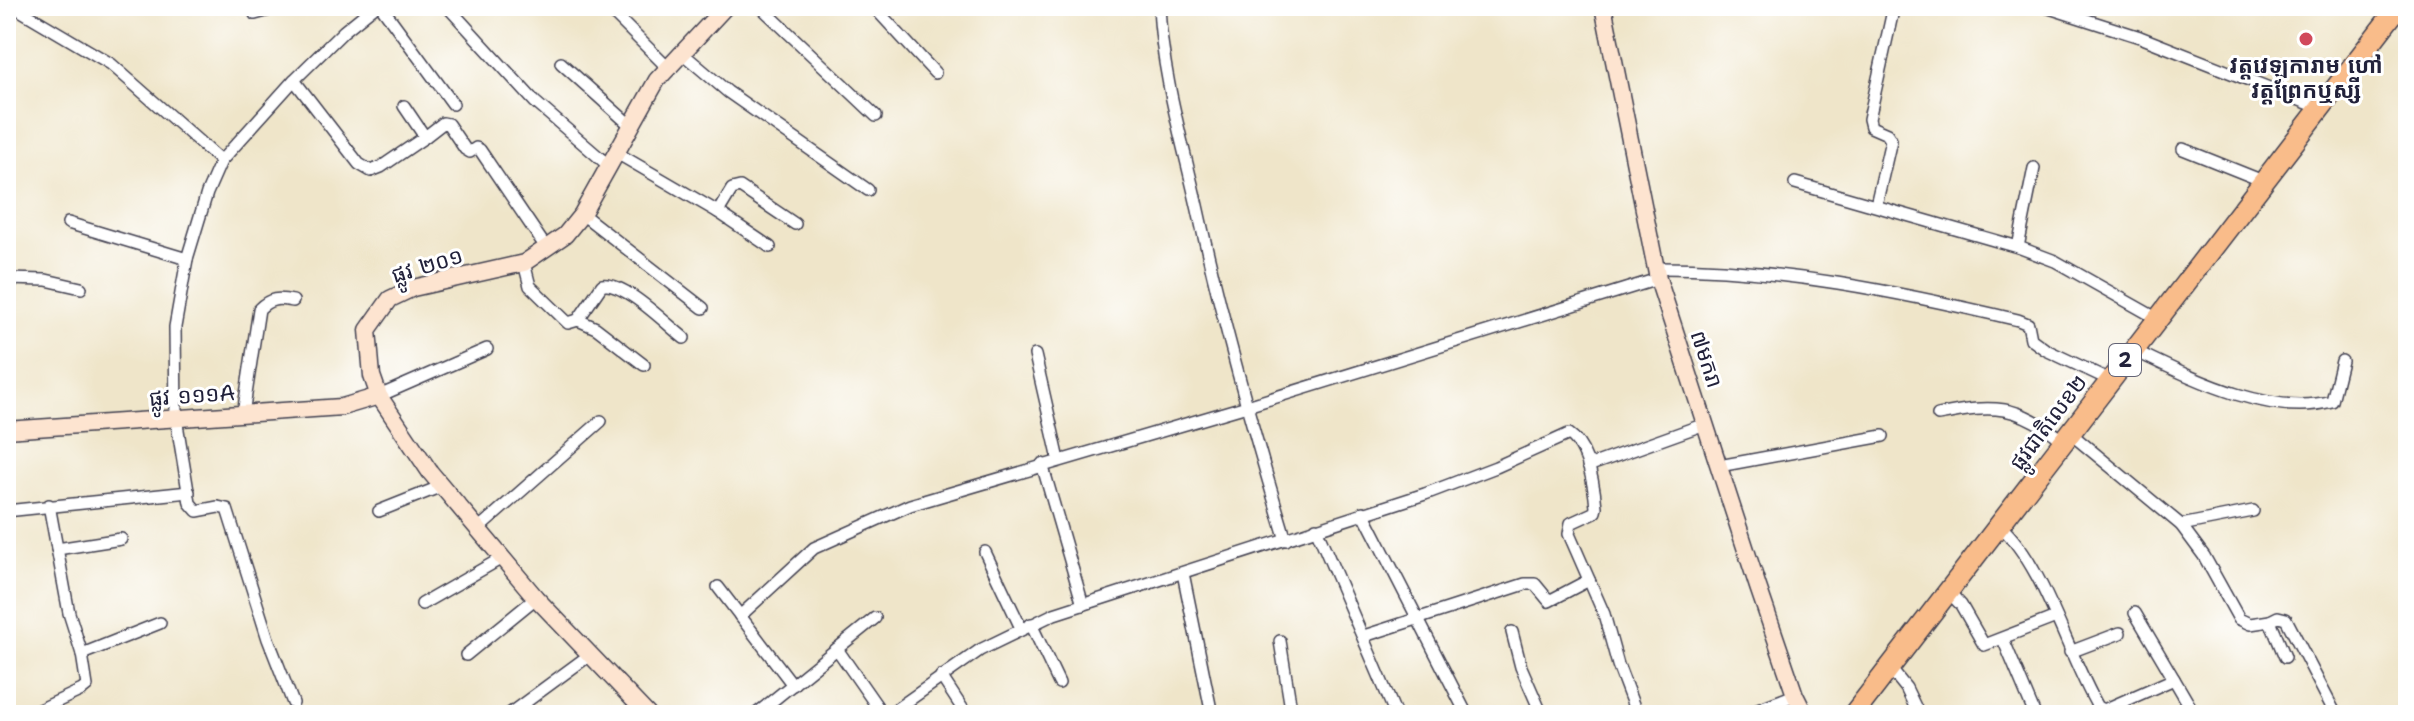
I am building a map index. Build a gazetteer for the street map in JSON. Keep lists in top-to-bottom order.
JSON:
{
  "streets": {
    "highway": ["2", "ផ្លូវជាតិលេខ២"],
    "street": ["ផ្លូវ ២០១", "៧មករា", "ផ្លូវ ១១១A"]
  },
  "crossings": [
    ["ផ្លូវ ២០១", "ផ្លូវ ១១១A"]
  ],
  "places": ["វត្តវេឡុការាម ហៅ វត្តព្រែកឬស្សី"]
}
